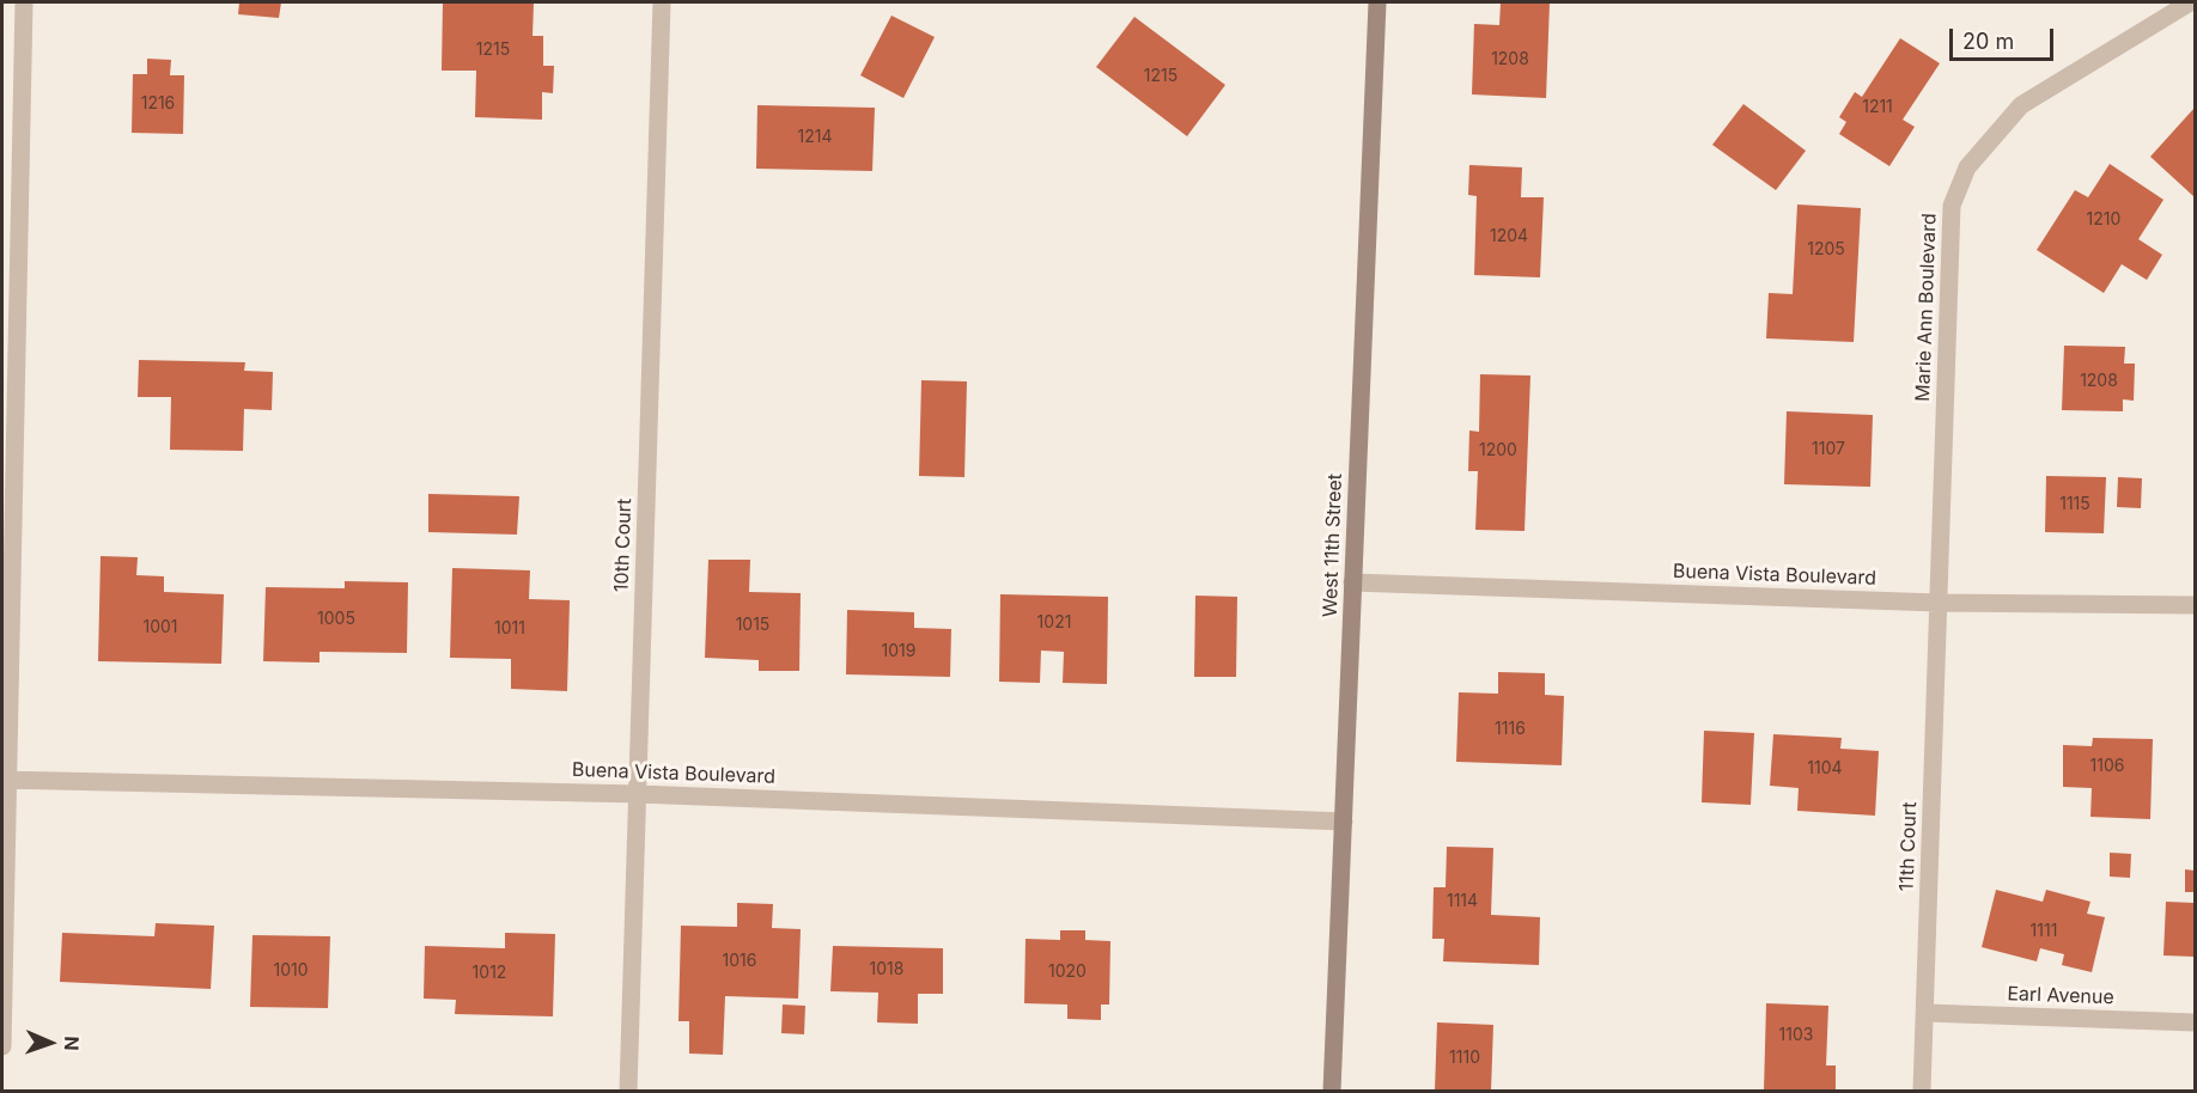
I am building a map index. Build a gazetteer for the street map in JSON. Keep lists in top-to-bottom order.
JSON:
{
  "streets": {
    "main road": ["West 11th Street"],
    "street": [
      "Marie Ann Boulevard",
      "10th Court",
      "Buena Vista Boulevard",
      "11th Court",
      "Earl Avenue"
    ]
  },
  "crossings": [
    ["Marie Ann Boulevard", "Buena Vista Boulevard"],
    ["Marie Ann Boulevard", "11th Court"],
    ["10th Court", "Buena Vista Boulevard"],
    ["West 11th Street", "Buena Vista Boulevard"],
    ["Buena Vista Boulevard", "11th Court"],
    ["11th Court", "Earl Avenue"]
  ],
  "house_numbers": [
    "1215",
    "1208",
    "1215",
    "1216",
    "1211",
    "1214",
    "1210",
    "1204",
    "1205",
    "1208",
    "1107",
    "1200",
    "1115",
    "1005",
    "1021",
    "1015",
    "1001",
    "1011",
    "1019",
    "1116",
    "1106",
    "1104",
    "1114",
    "1111",
    "1016",
    "1018",
    "1010",
    "1020",
    "1012",
    "1103",
    "1110"
  ],
  "scale_bar": "20 m",
  "north": "right"
}
